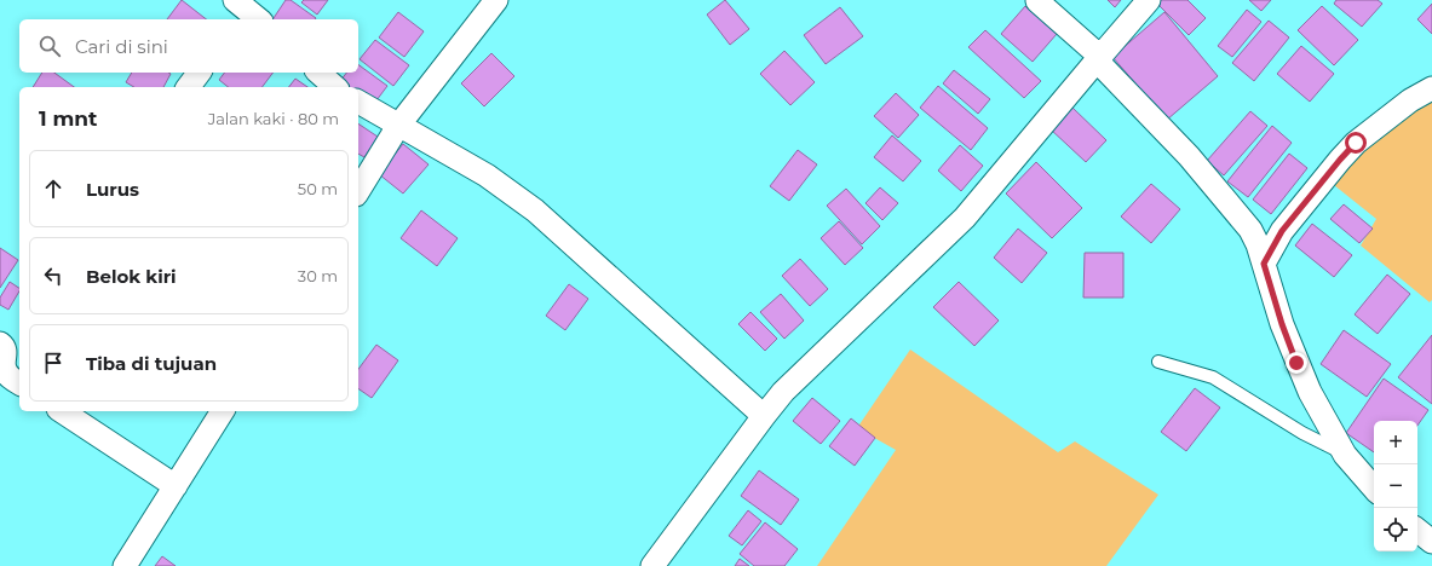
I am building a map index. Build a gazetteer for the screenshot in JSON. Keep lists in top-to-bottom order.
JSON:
{
  "page": {
    "search": "Cari di sini",
    "heading": ["1 mnt", "Jalan kaki · 80 m"],
    "list": [
      ["Lurus", "50 m"],
      ["Belok kiri", "30 m"],
      "Tiba di tujuan"
    ],
    "map_buttons": ["+", "−"]
  }
}
